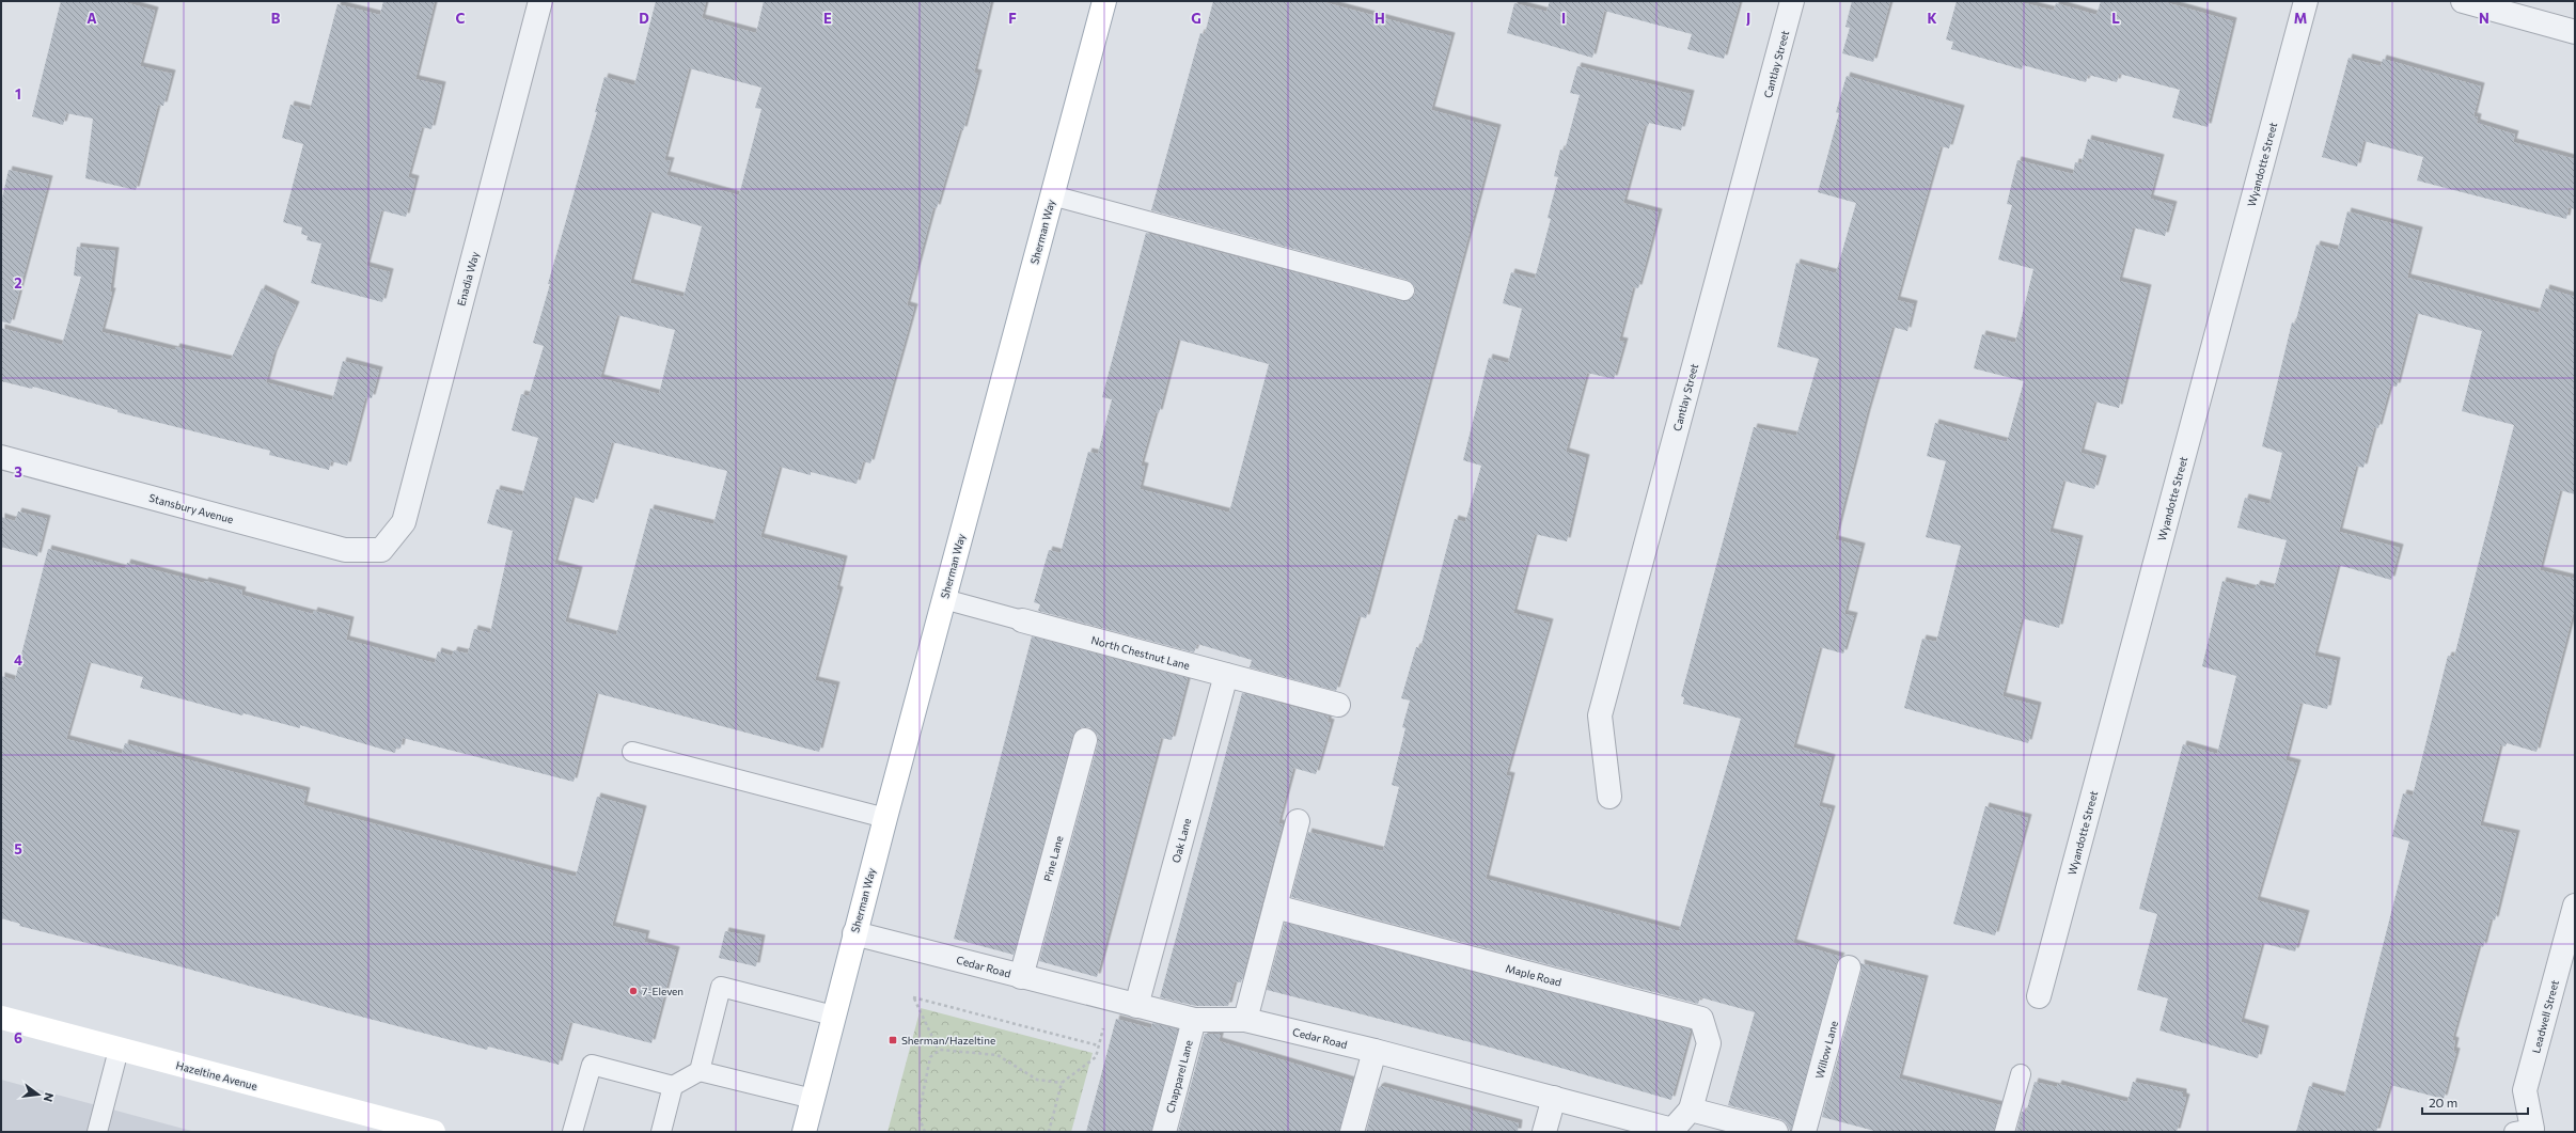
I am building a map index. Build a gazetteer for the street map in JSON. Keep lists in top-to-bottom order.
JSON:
{
  "streets": {
    "main road": ["Sherman Way", "Hazeltine Avenue"],
    "street": [
      "Cantlay Street",
      "Wyandotte Street",
      "Enadia Way",
      "Stansbury Avenue",
      "North Chestnut Lane",
      "Oak Lane",
      "Pine Lane",
      "Cedar Road",
      "Maple Road",
      "Leadwell Street",
      "Willow Lane",
      "Chapparel Lane"
    ]
  },
  "crossings": [
    ["Sherman Way", "North Chestnut Lane"],
    ["Sherman Way", "Cedar Road"],
    ["Enadia Way", "Stansbury Avenue"],
    ["North Chestnut Lane", "Oak Lane"],
    ["Oak Lane", "Cedar Road"],
    ["Pine Lane", "Cedar Road"],
    ["Cedar Road", "Maple Road"],
    ["Cedar Road", "Chapparel Lane"]
  ],
  "places": {
    "other": ["7-Eleven"],
    "transit": ["Sherman/Hazeltine"]
  },
  "scale_bar": "20 m",
  "north": "right",
  "grid": {
    "columns": [
      "A",
      "B",
      "C",
      "D",
      "E",
      "F",
      "G",
      "H",
      "I",
      "J",
      "K",
      "L",
      "M",
      "N"
    ],
    "rows": [
      "1",
      "2",
      "3",
      "4",
      "5",
      "6"
    ]
  }
}
